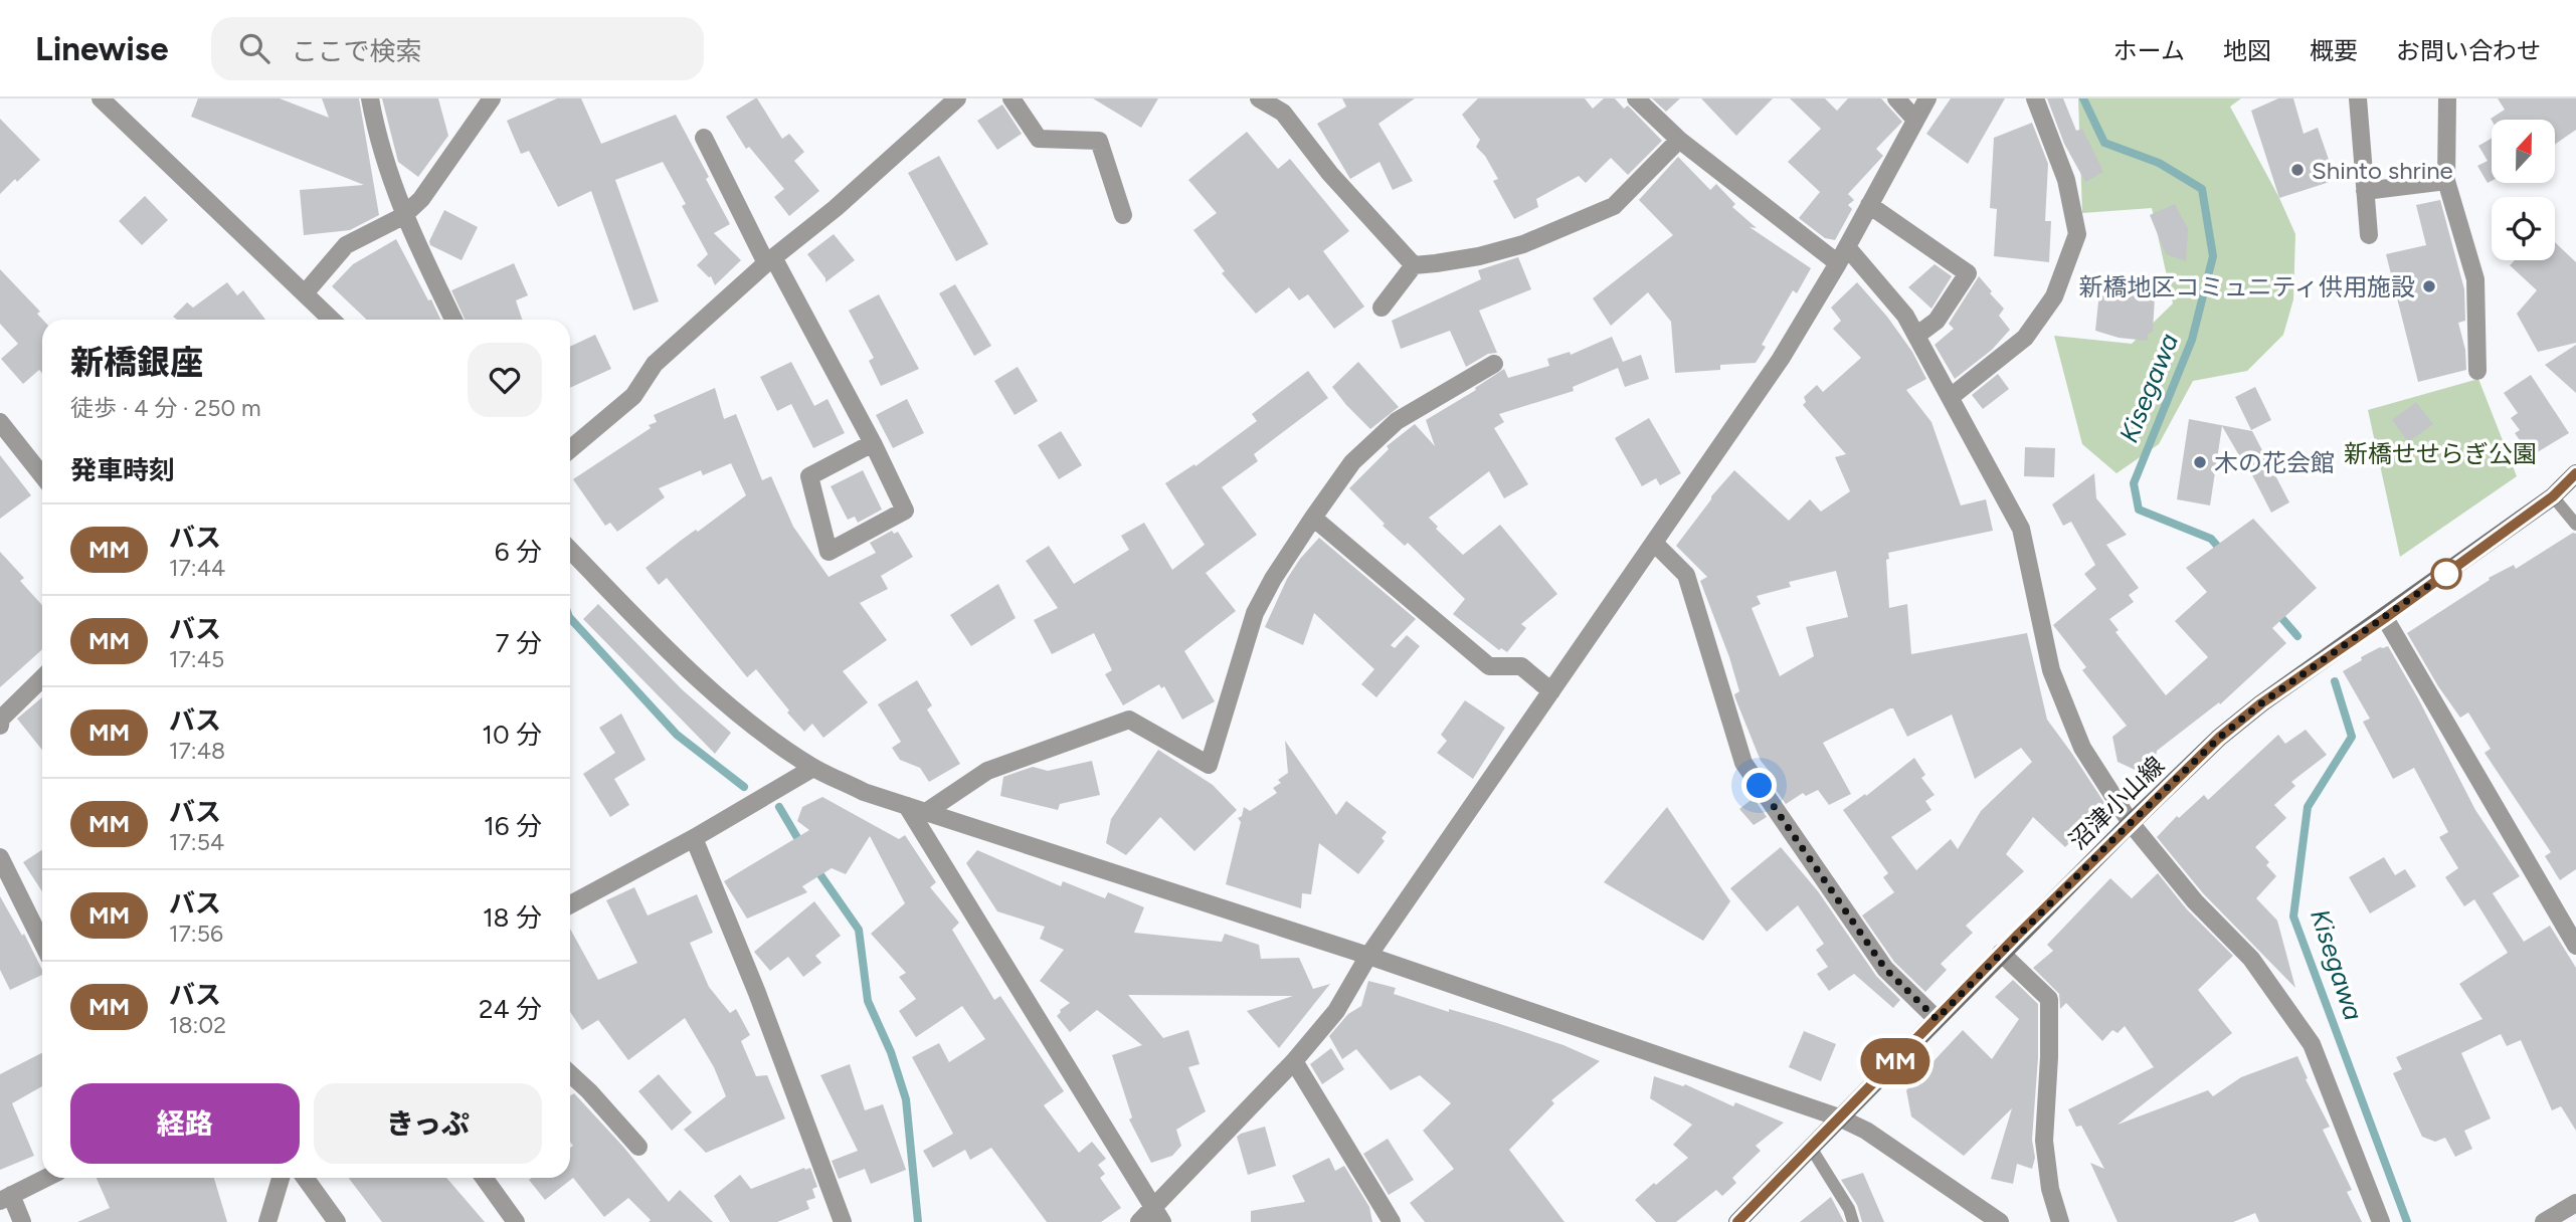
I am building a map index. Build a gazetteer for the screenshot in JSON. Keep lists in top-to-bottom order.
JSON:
{
  "streets": {
    "main road": ["沼津小山線"]
  },
  "water": ["Kisegawa"],
  "parks": ["新橋せせらぎ公園"],
  "places": ["Shinto shrine", "新橋地区コミュニティ供用施設", "木の花会館"],
  "lines": ["bus line MM"],
  "north": "top",
  "page": {
    "header": "Linewise",
    "search": "ここで検索",
    "nav": [
      "ホーム",
      "地図",
      "概要",
      "お問い合わせ"
    ],
    "on_map": "MM",
    "heading": [
      ["新橋銀座", "徒歩 · 4 分 · 250 m"],
      "発車時刻"
    ],
    "list": [
      {
        "mark": "MM",
        "name": "バス",
        "note": "17:44",
        "value": "6 分"
      },
      {
        "mark": "MM",
        "name": "バス",
        "note": "17:45",
        "value": "7 分"
      },
      {
        "mark": "MM",
        "name": "バス",
        "note": "17:48",
        "value": "10 分"
      },
      {
        "mark": "MM",
        "name": "バス",
        "note": "17:54",
        "value": "16 分"
      },
      {
        "mark": "MM",
        "name": "バス",
        "note": "17:56",
        "value": "18 分"
      },
      {
        "mark": "MM",
        "name": "バス",
        "note": "18:02",
        "value": "24 分"
      }
    ],
    "buttons": ["経路", "きっぷ"]
  }
}
